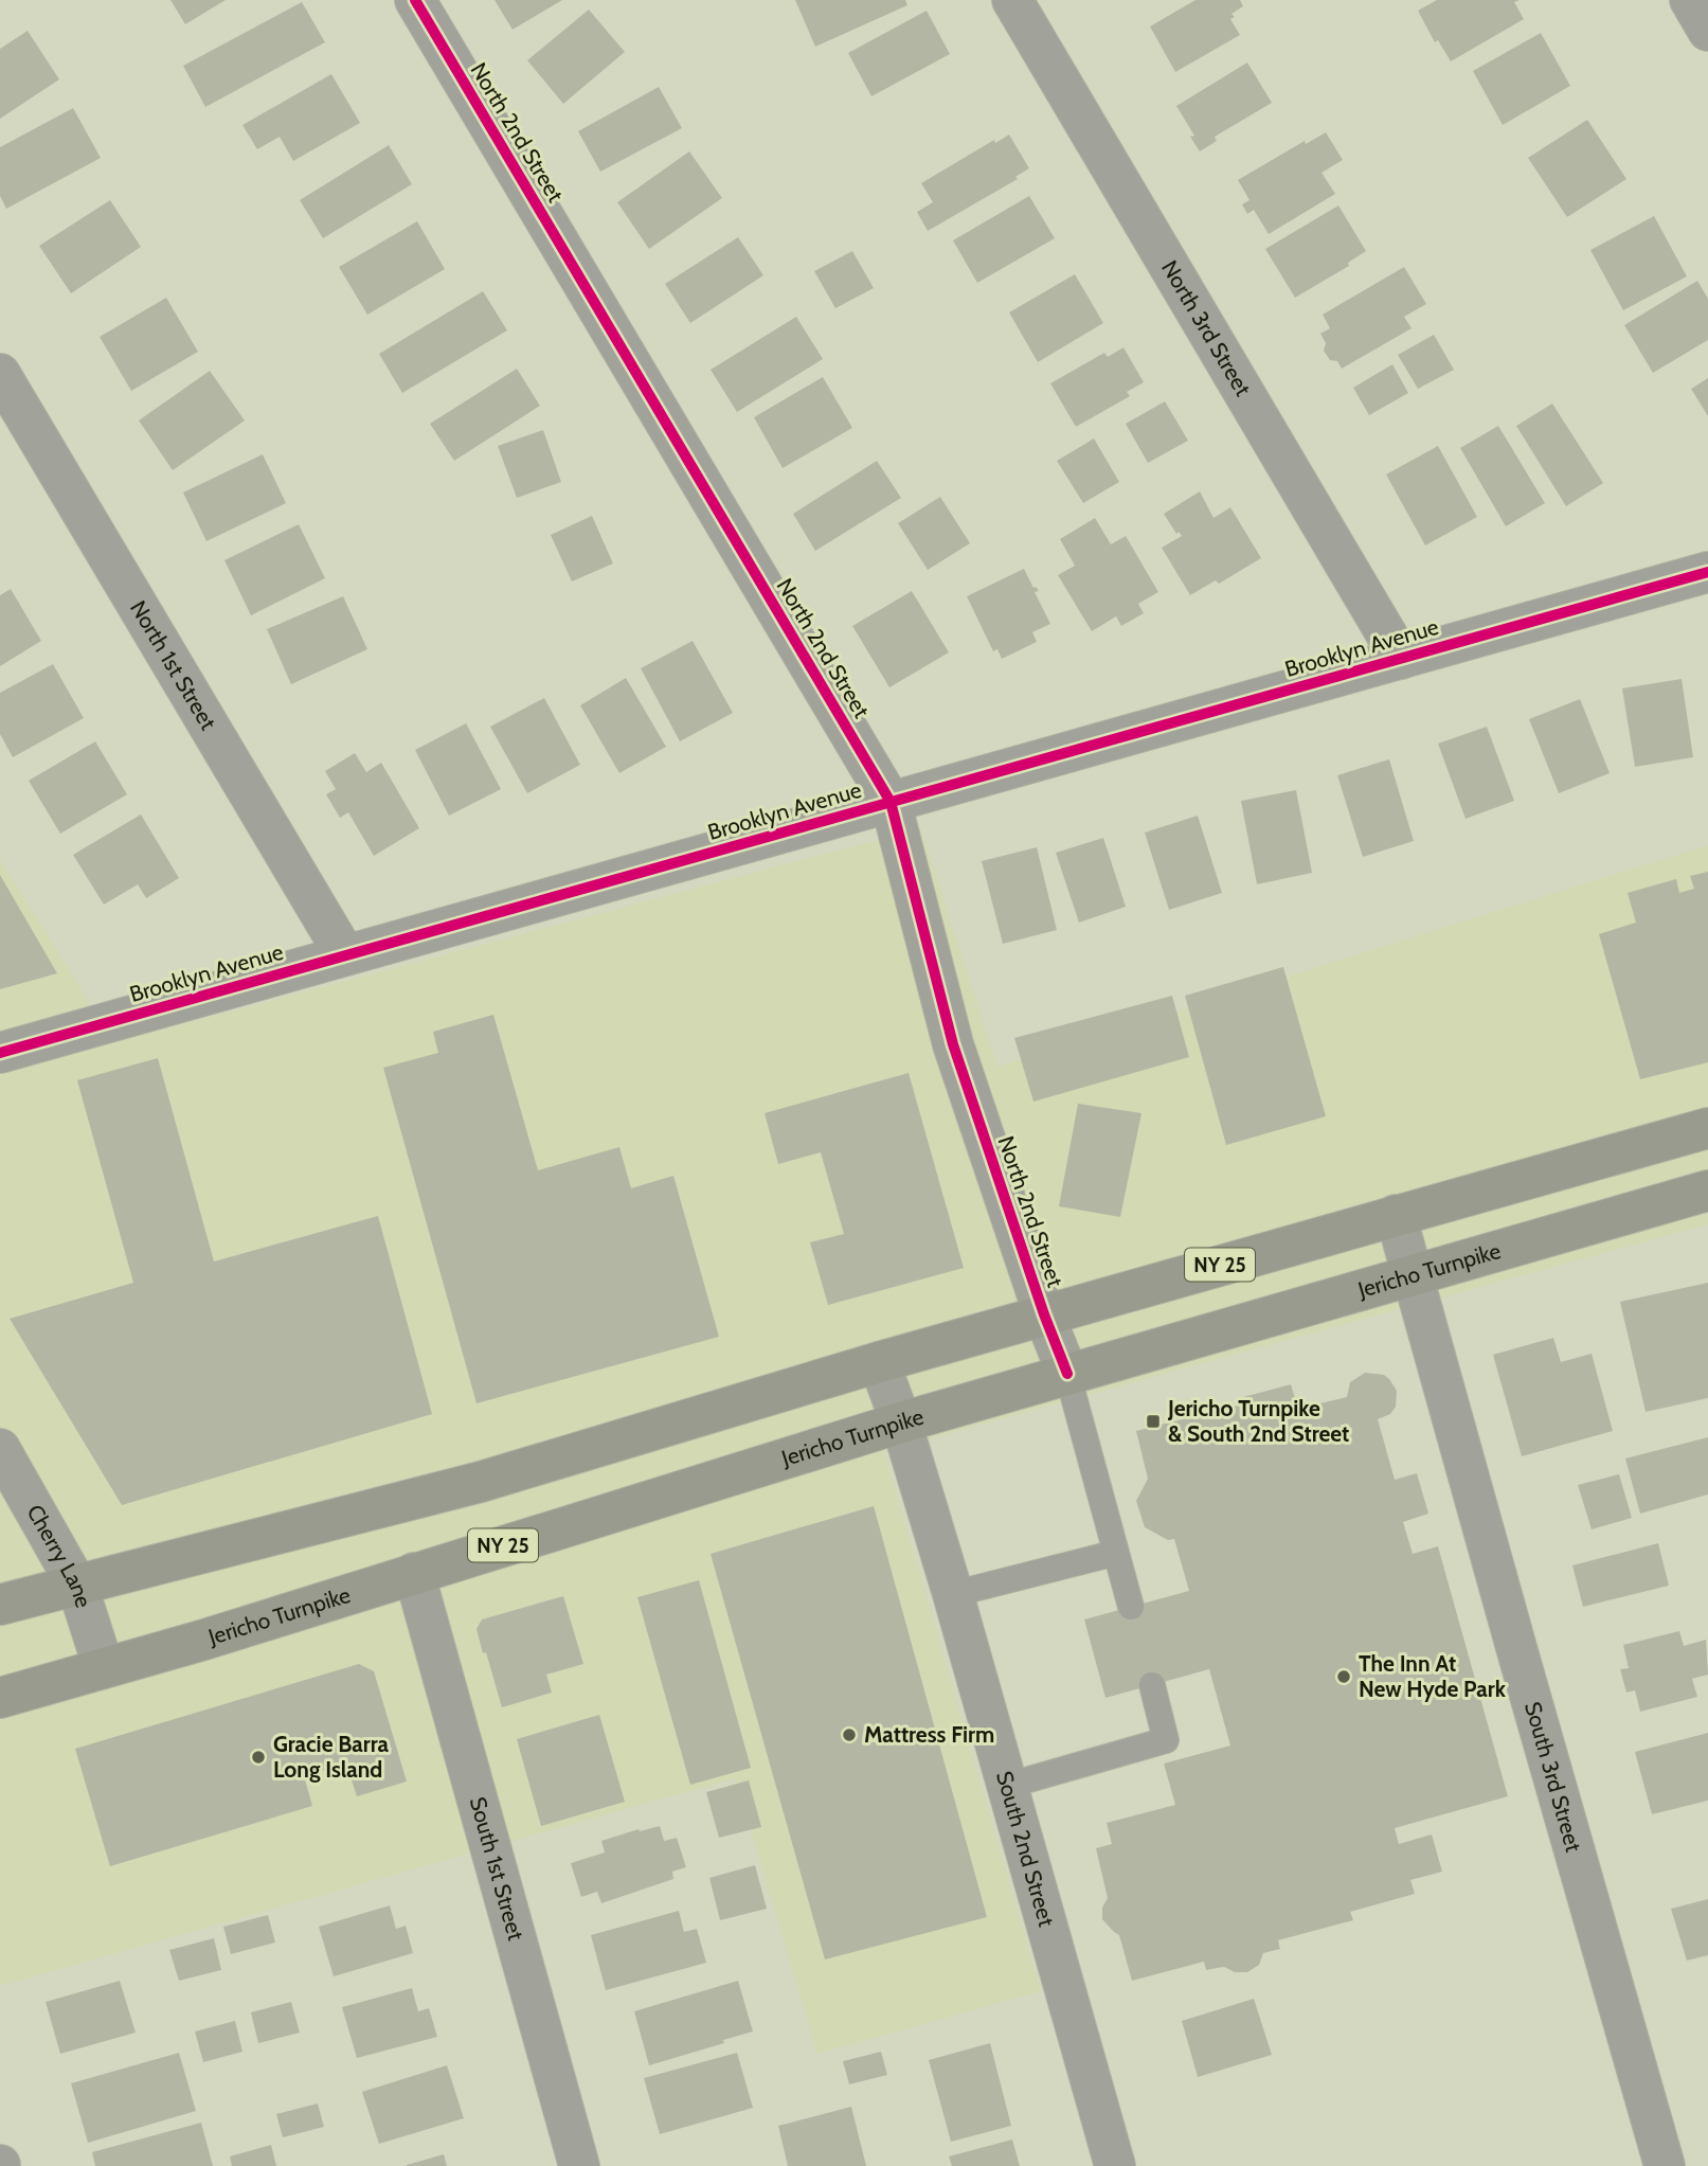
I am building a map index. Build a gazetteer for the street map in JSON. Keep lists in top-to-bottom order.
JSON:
{
  "streets": {
    "main road": ["NY 25", "Jericho Turnpike"],
    "street": [
      "North 2nd Street",
      "North 3rd Street",
      "Brooklyn Avenue",
      "North 1st Street",
      "Cherry Lane",
      "South 3rd Street",
      "South 2nd Street",
      "South 1st Street"
    ]
  },
  "crossings": [
    ["North 2nd Street", "Brooklyn Avenue"],
    ["North 2nd Street", "NY 25"],
    ["North 2nd Street", "Jericho Turnpike"],
    ["North 3rd Street", "Brooklyn Avenue"],
    ["Brooklyn Avenue", "North 1st Street"],
    ["NY 25", "Cherry Lane"],
    ["NY 25", "South 3rd Street"],
    ["NY 25", "South 2nd Street"],
    ["Jericho Turnpike", "Cherry Lane"],
    ["Jericho Turnpike", "South 3rd Street"],
    ["Jericho Turnpike", "South 2nd Street"],
    ["Jericho Turnpike", "South 1st Street"]
  ],
  "places": {
    "transit": ["Jericho Turnpike & South 2nd Street"],
    "other": ["The Inn At New Hyde Park", "Mattress Firm", "Gracie Barra Long Island"]
  }
}
